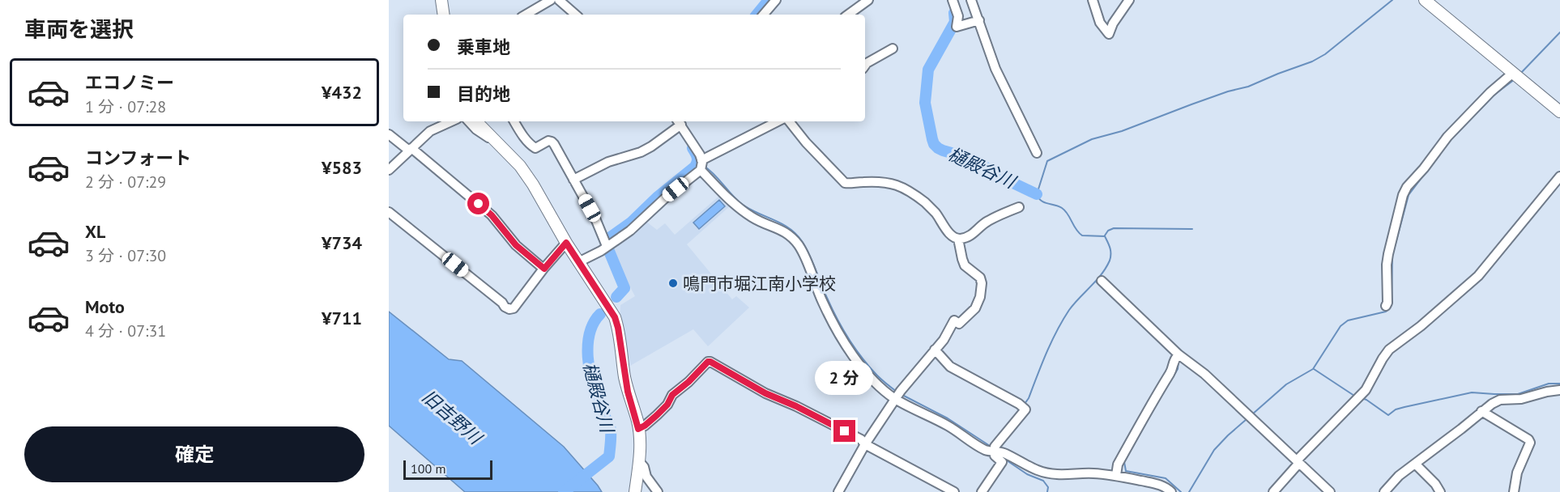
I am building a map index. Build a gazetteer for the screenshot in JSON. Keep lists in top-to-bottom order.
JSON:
{
  "water": ["樋殿谷川", "旧吉野川"],
  "places": ["鳴門市堀江南小学校"],
  "scale_bar": "100 m",
  "page": {
    "heading": "車両を選択",
    "banner": ["乗車地", "目的地"],
    "list": [
      {
        "name": "エコノミー",
        "note": "1 分 · 07:28",
        "value": "¥432"
      },
      {
        "name": "コンフォート",
        "note": "2 分 · 07:29",
        "value": "¥583"
      },
      {
        "name": "XL",
        "note": "3 分 · 07:30",
        "value": "¥734"
      },
      {
        "name": "Moto",
        "note": "4 分 · 07:31",
        "value": "¥711"
      }
    ],
    "bubble": "2 分",
    "buttons": "確定",
    "scale": "100 m"
  }
}
